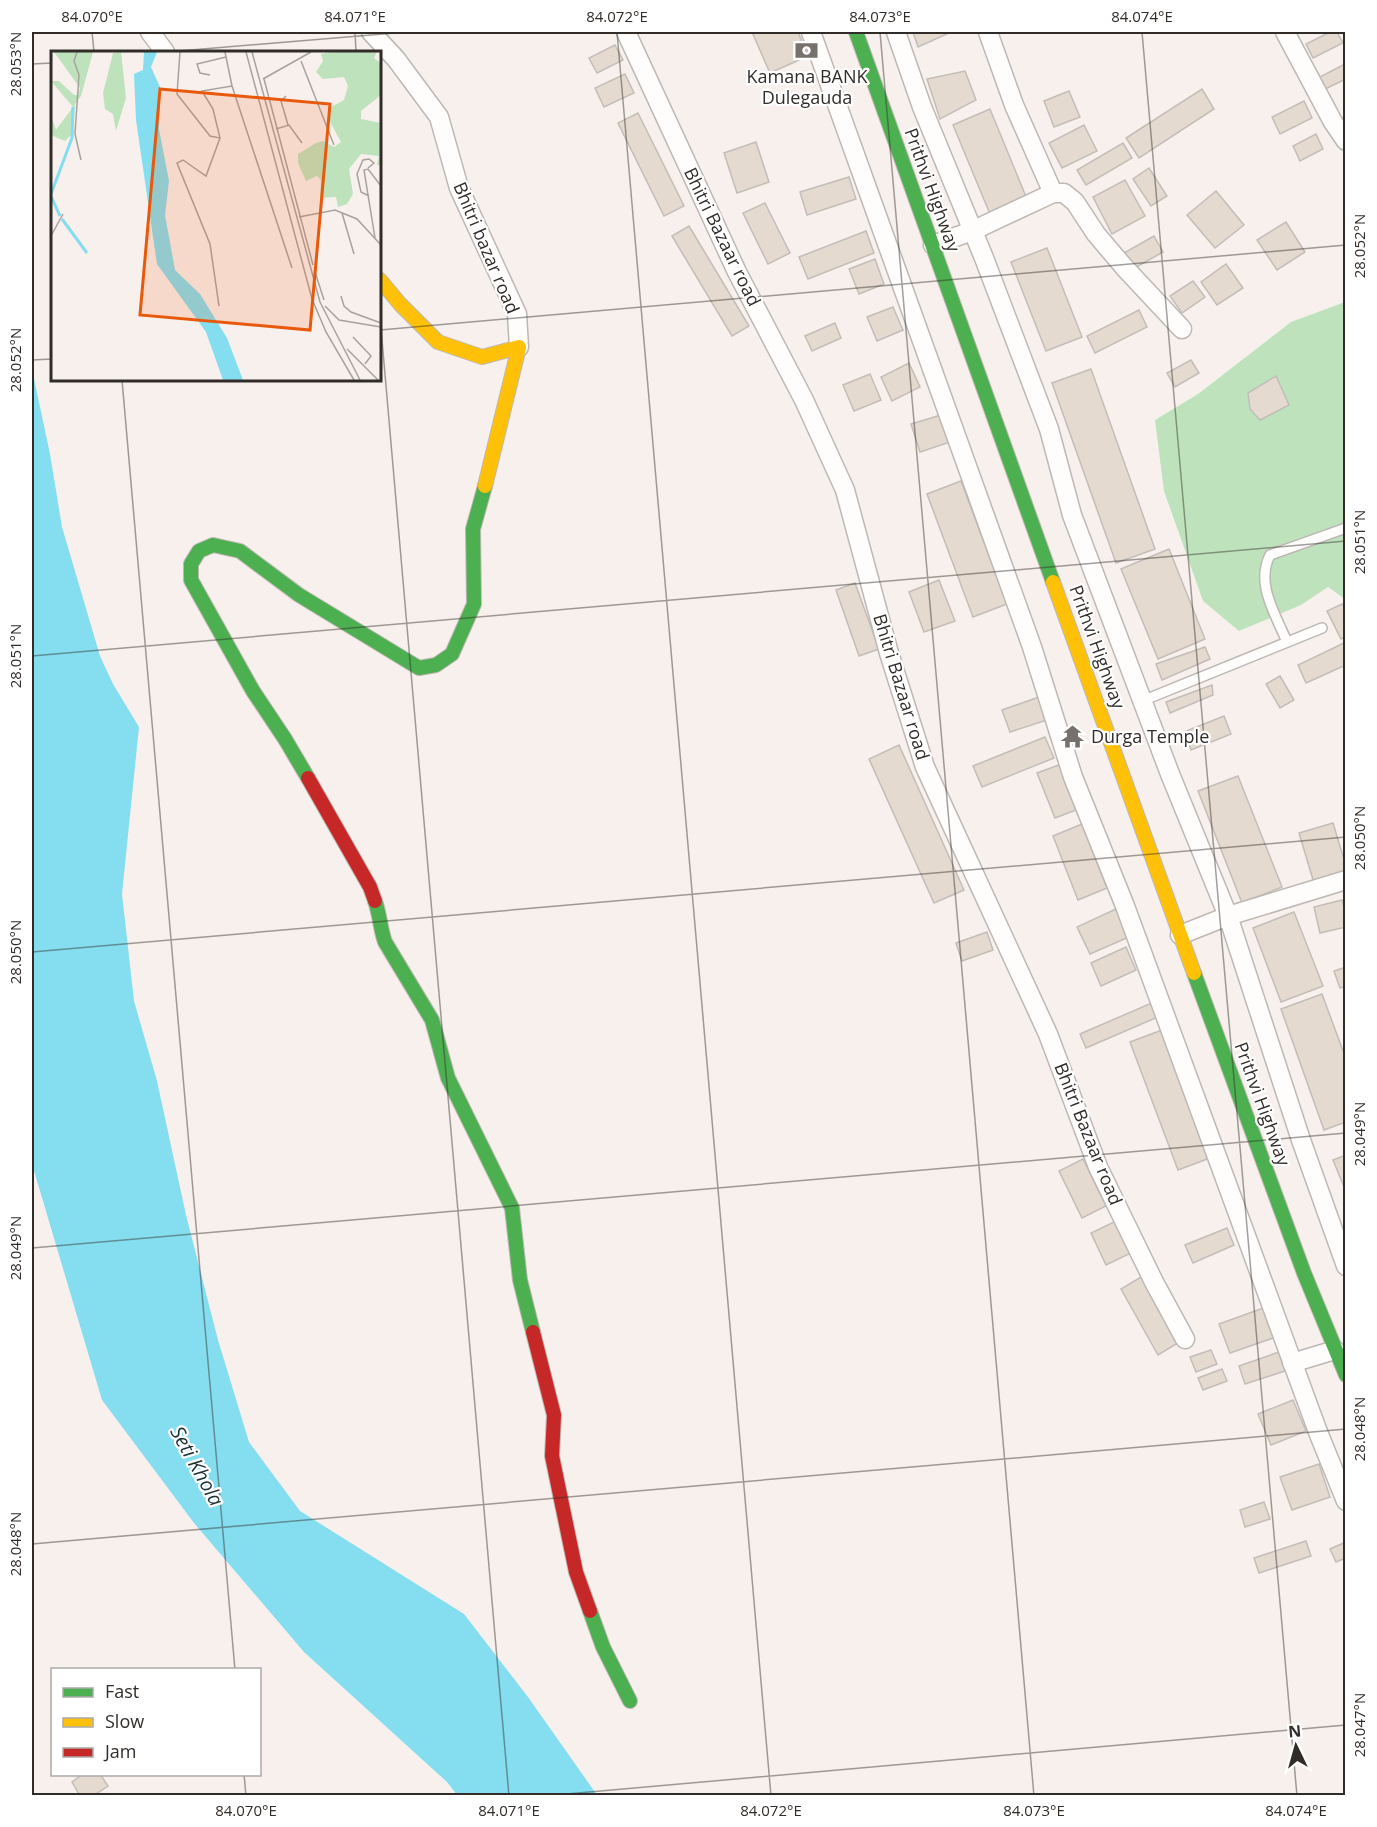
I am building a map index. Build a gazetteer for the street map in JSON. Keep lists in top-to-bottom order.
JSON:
{
  "streets": {
    "main road": ["Prithvi Highway"],
    "street": ["Bhitri Bazaar road", "Bhitri bazar road"]
  },
  "water": ["Seti Khola"],
  "places": {
    "bank": ["Kamana BANK Dulegauda"],
    "temple": ["Durga Temple"]
  },
  "legend": ["Fast", "Slow", "Jam"],
  "north": "top",
  "coordinates": [
    "84.070°E",
    "84.071°E",
    "84.072°E",
    "84.073°E",
    "84.074°E",
    "28.053°N",
    "28.052°N",
    "28.051°N",
    "28.050°N",
    "28.049°N",
    "28.048°N",
    "28.047°N"
  ]
}
